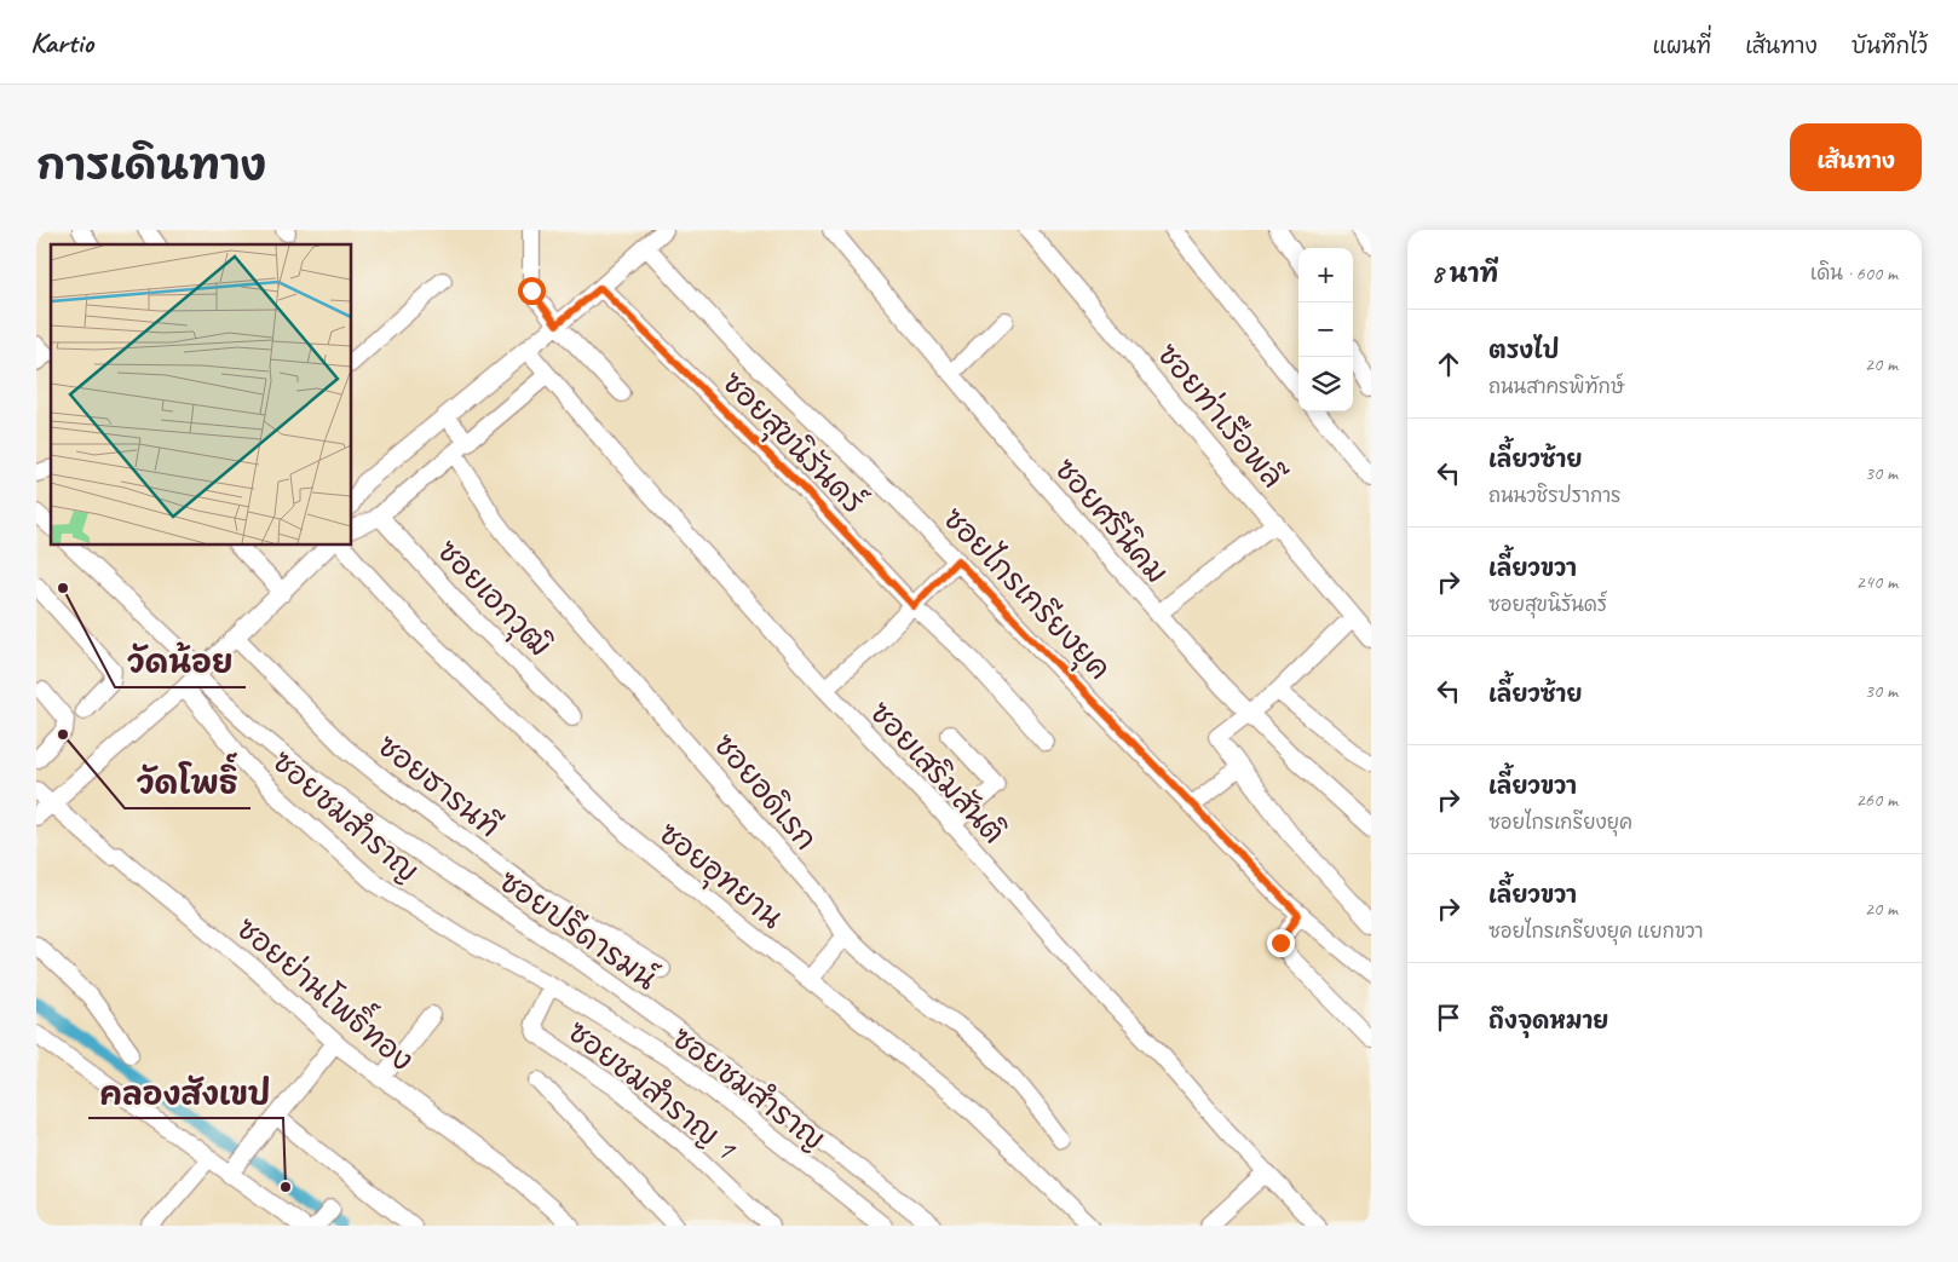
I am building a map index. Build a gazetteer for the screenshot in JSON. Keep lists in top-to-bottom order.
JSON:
{
  "streets": {
    "street": [
      "ซอยท่าเรือพลี",
      "ซอยสุขนิรันดร์",
      "ซอยศรีนิคม",
      "ซอยไกรเกรียงยุค",
      "ซอยเอกวุฒิ",
      "ซอยเสริมสันติ",
      "ซอยธารนที",
      "ซอยอดิเรก",
      "ซอยชมสำราญ",
      "ซอยอุทยาน",
      "ซอยปรีดารมน์",
      "ซอยย่านโพธิ์ทอง",
      "ซอยชมสำราญ 1"
    ]
  },
  "crossings": [
    ["ซอยชมสำราญ", "ซอยชมสำราญ 1"]
  ],
  "places": ["วัดน้อย", "วัดโพธิ์", "คลองสังเขป"],
  "page": {
    "header": "Kartio",
    "nav": ["แผนที่", "เส้นทาง", "บันทึกไว้"],
    "title": "การเดินทาง",
    "buttons": "เส้นทาง",
    "heading": ["8 นาที", "เดิน · 600 m"],
    "map_buttons": ["+", "−"],
    "list": [
      ["ตรงไป", "ถนนสาครพิทักษ์", "20 m"],
      ["เลี้ยวซ้าย", "ถนนวชิรปราการ", "30 m"],
      ["เลี้ยวขวา", "ซอยสุขนิรันดร์", "240 m"],
      ["เลี้ยวซ้าย", "30 m"],
      ["เลี้ยวขวา", "ซอยไกรเกรียงยุค", "260 m"],
      ["เลี้ยวขวา", "ซอยไกรเกรียงยุค แยกขวา", "20 m"],
      "ถึงจุดหมาย"
    ]
  }
}
